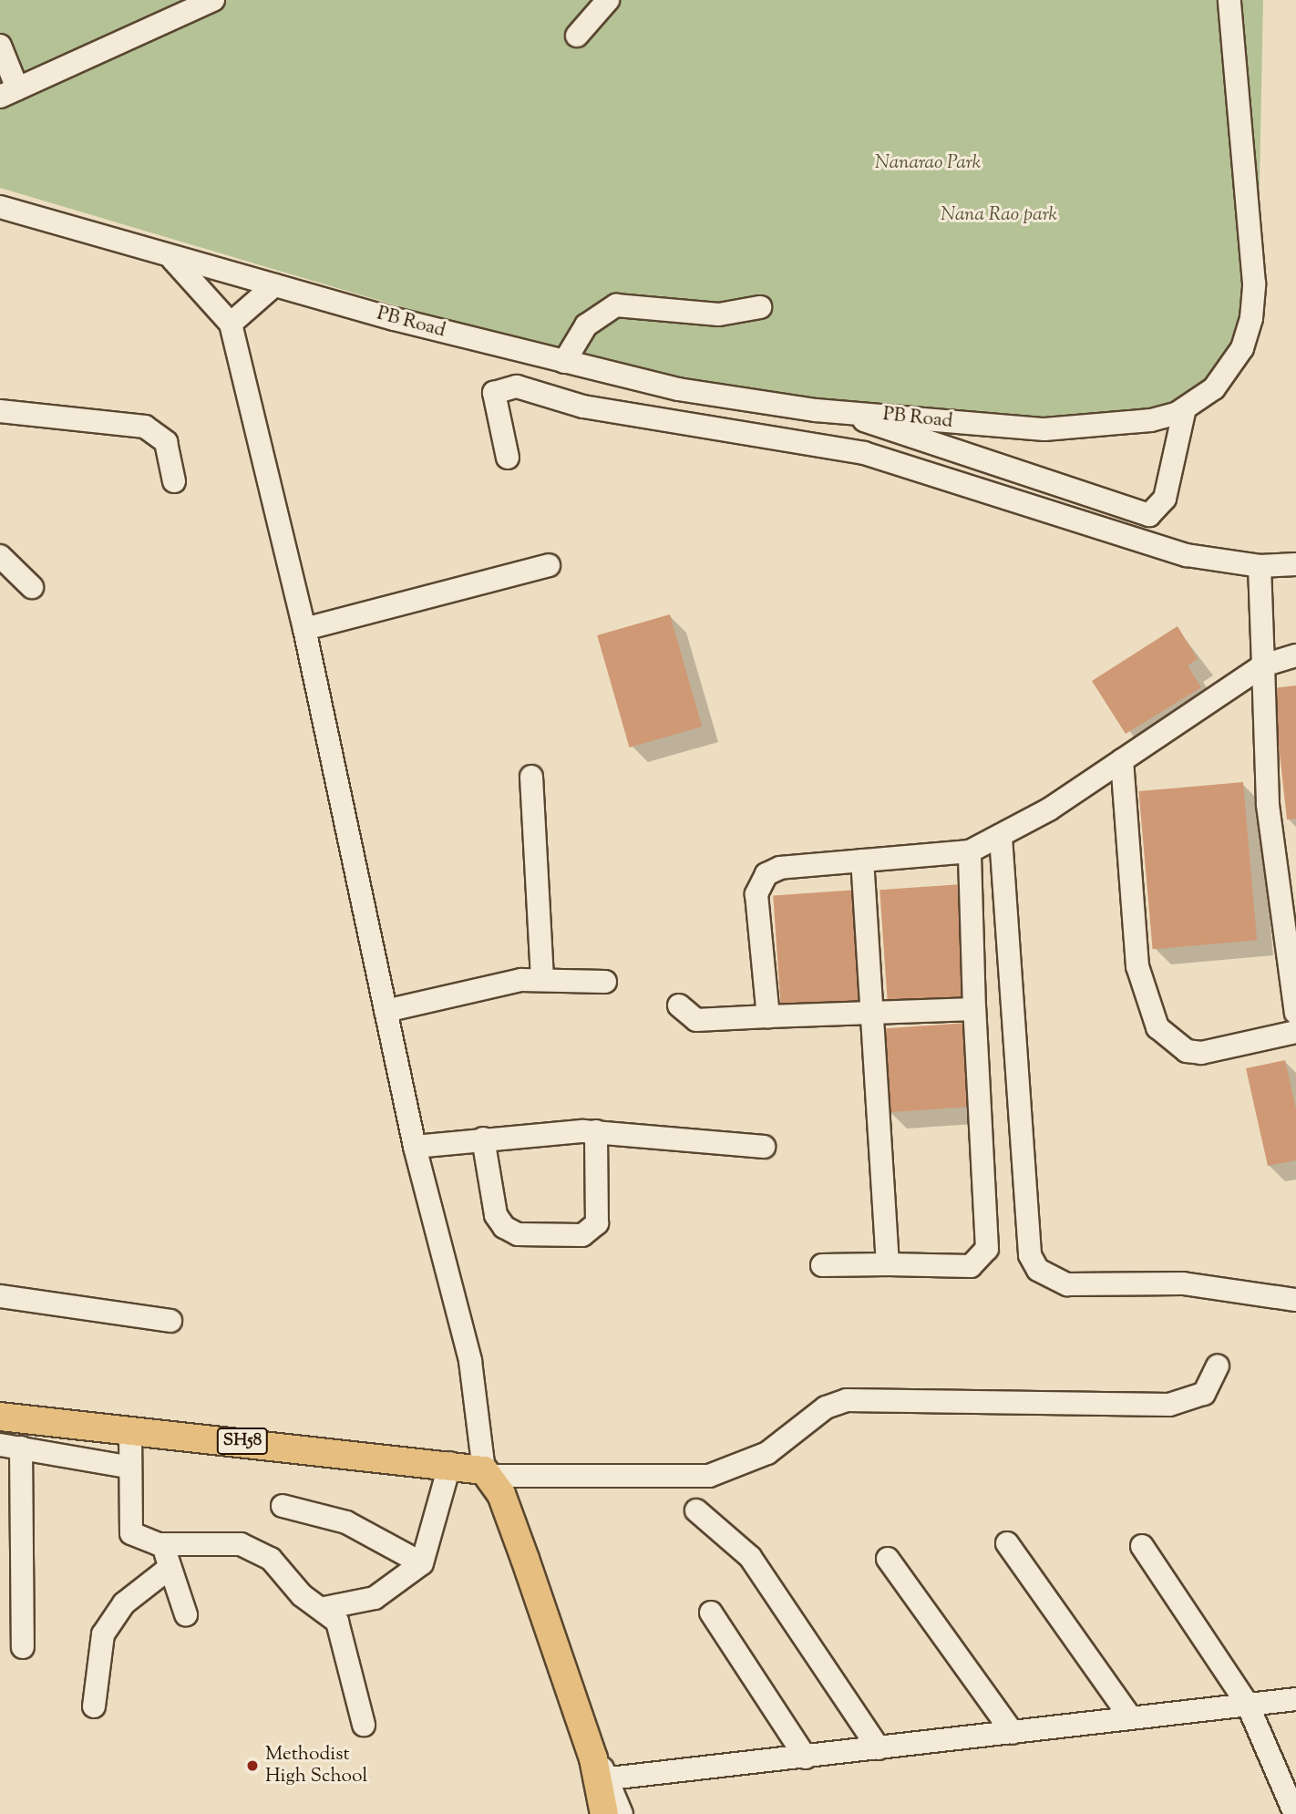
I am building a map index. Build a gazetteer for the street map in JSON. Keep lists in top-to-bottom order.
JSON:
{
  "streets": {
    "main road": ["SH58"],
    "street": ["PB Road"]
  },
  "parks": ["Nanarao Park", "Nana Rao park"],
  "places": ["Methodist High School"]
}
